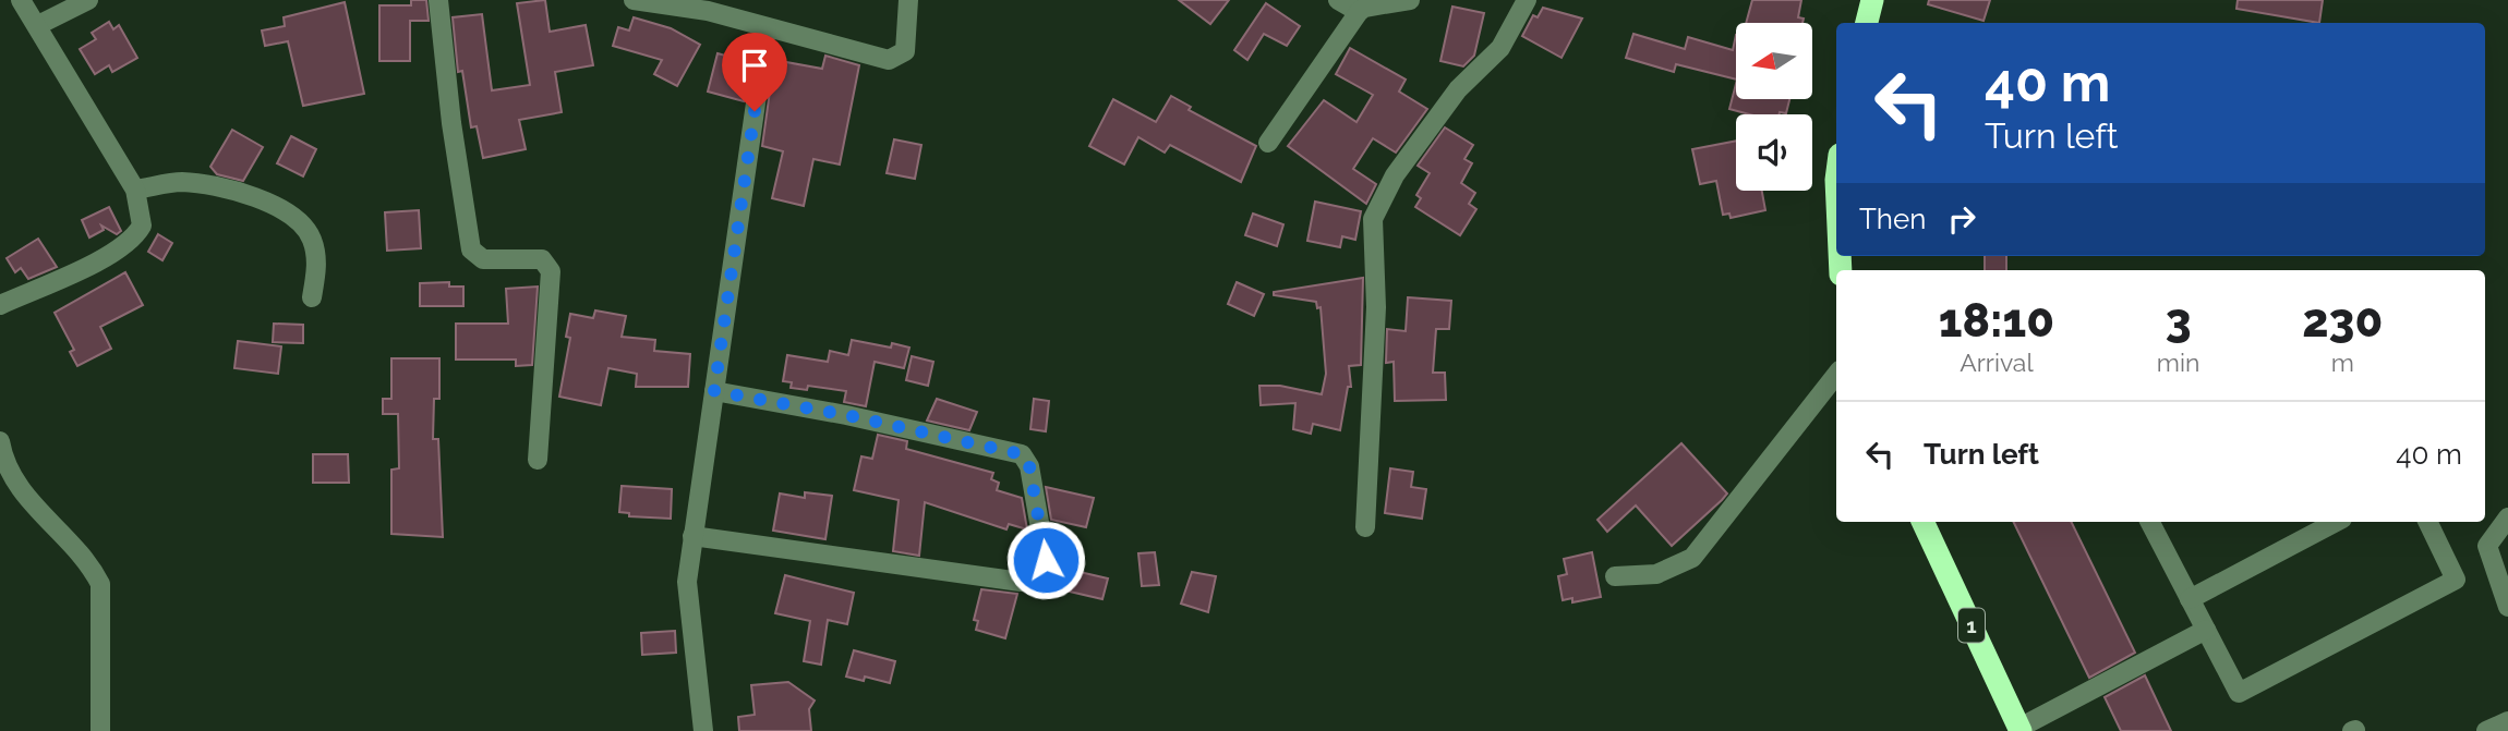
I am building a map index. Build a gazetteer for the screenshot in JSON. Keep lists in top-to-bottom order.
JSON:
{
  "streets": {
    "highway": ["1"]
  },
  "north": "left",
  "page": {
    "turn": ["40 m", "Turn left"],
    "then": "Then",
    "eta": [
      "18:10",
      "Arrival",
      "3",
      "min",
      "230",
      "m"
    ],
    "list": [
      {
        "name": "Turn left",
        "value": "40 m"
      }
    ]
  }
}
